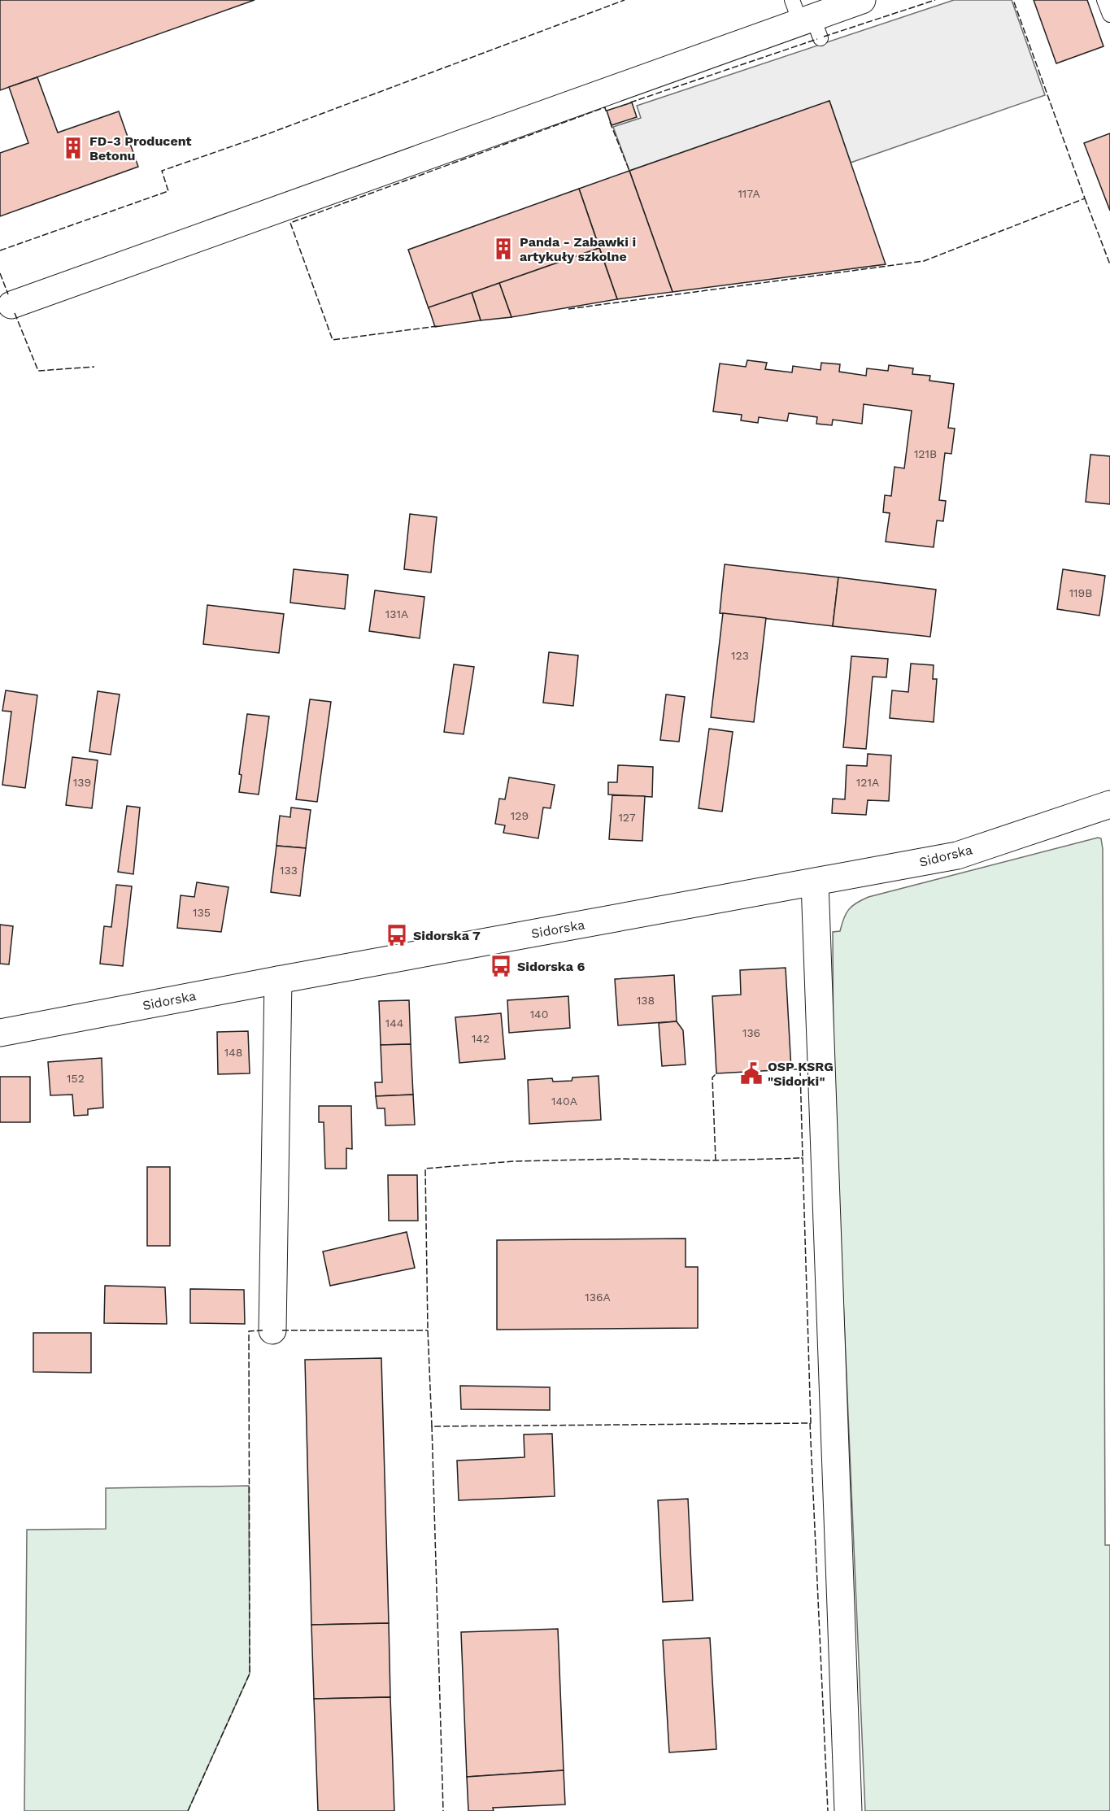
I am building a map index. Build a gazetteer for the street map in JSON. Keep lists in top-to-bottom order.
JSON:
{
  "streets": {
    "street": ["Sidorska"]
  },
  "places": {
    "building": ["FD-3 Producent Betonu", "Panda - Zabawki i artykuły szkolne"],
    "bus stop": ["Sidorska 7", "Sidorska 6"],
    "public building": ["OSP KSRG \"Sidorki\""]
  },
  "house_numbers": [
    "117A",
    "121B",
    "119B",
    "131A",
    "123",
    "139",
    "121A",
    "129",
    "127",
    "133",
    "135",
    "138",
    "140",
    "144",
    "136",
    "142",
    "148",
    "152",
    "140A",
    "136A"
  ]
}
